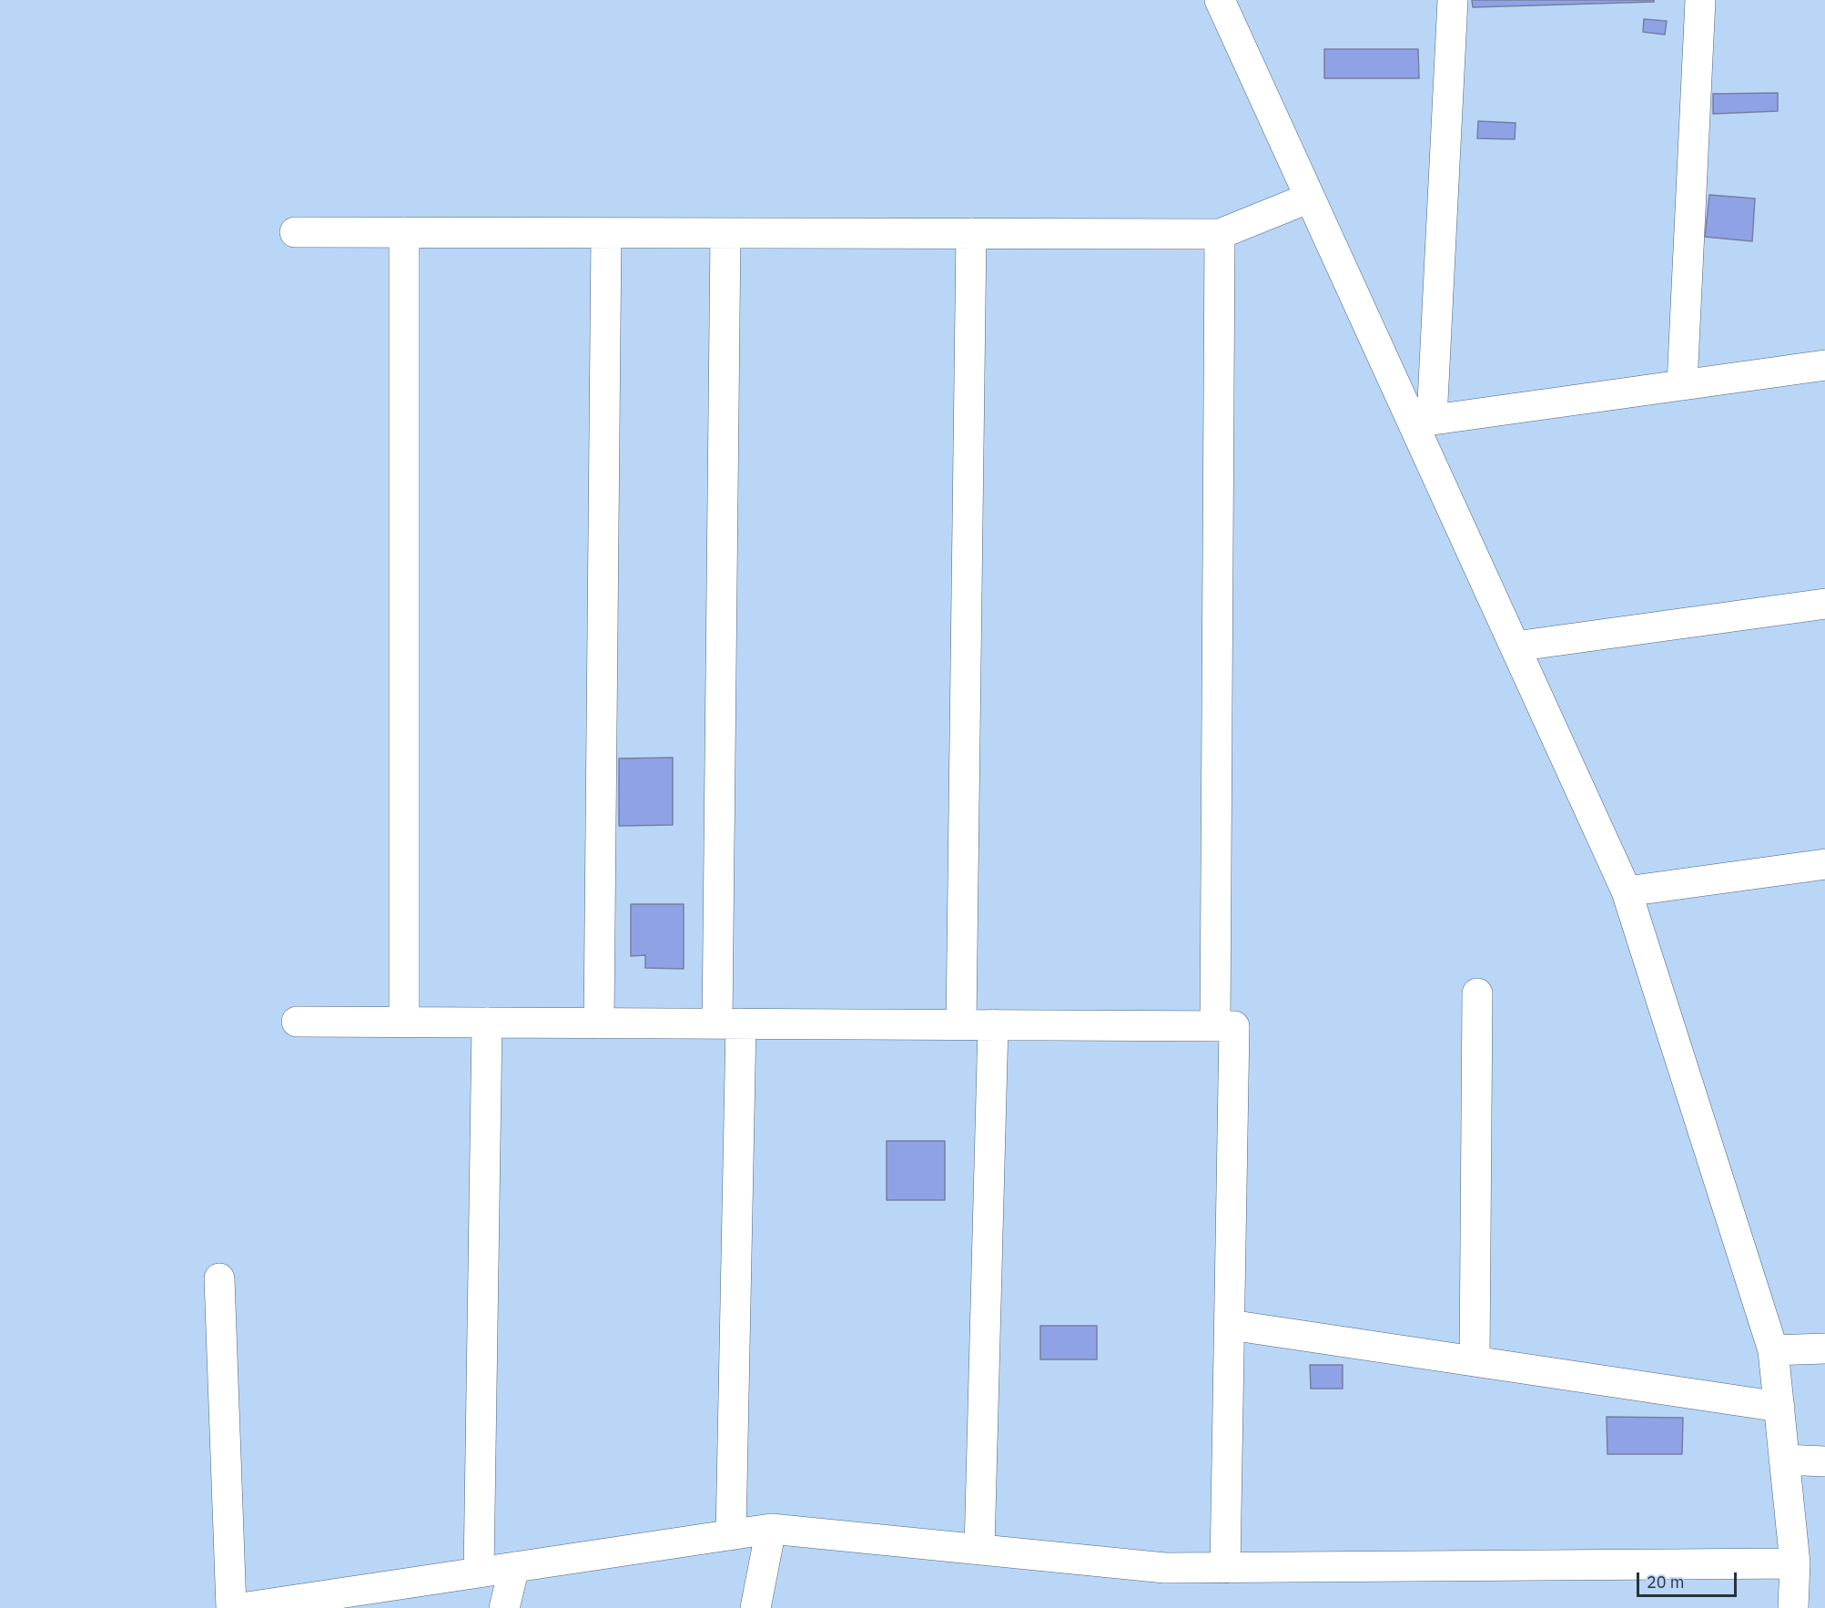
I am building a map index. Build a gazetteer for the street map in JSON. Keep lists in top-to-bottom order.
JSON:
{
  "scale_bar": "20 m"
}
